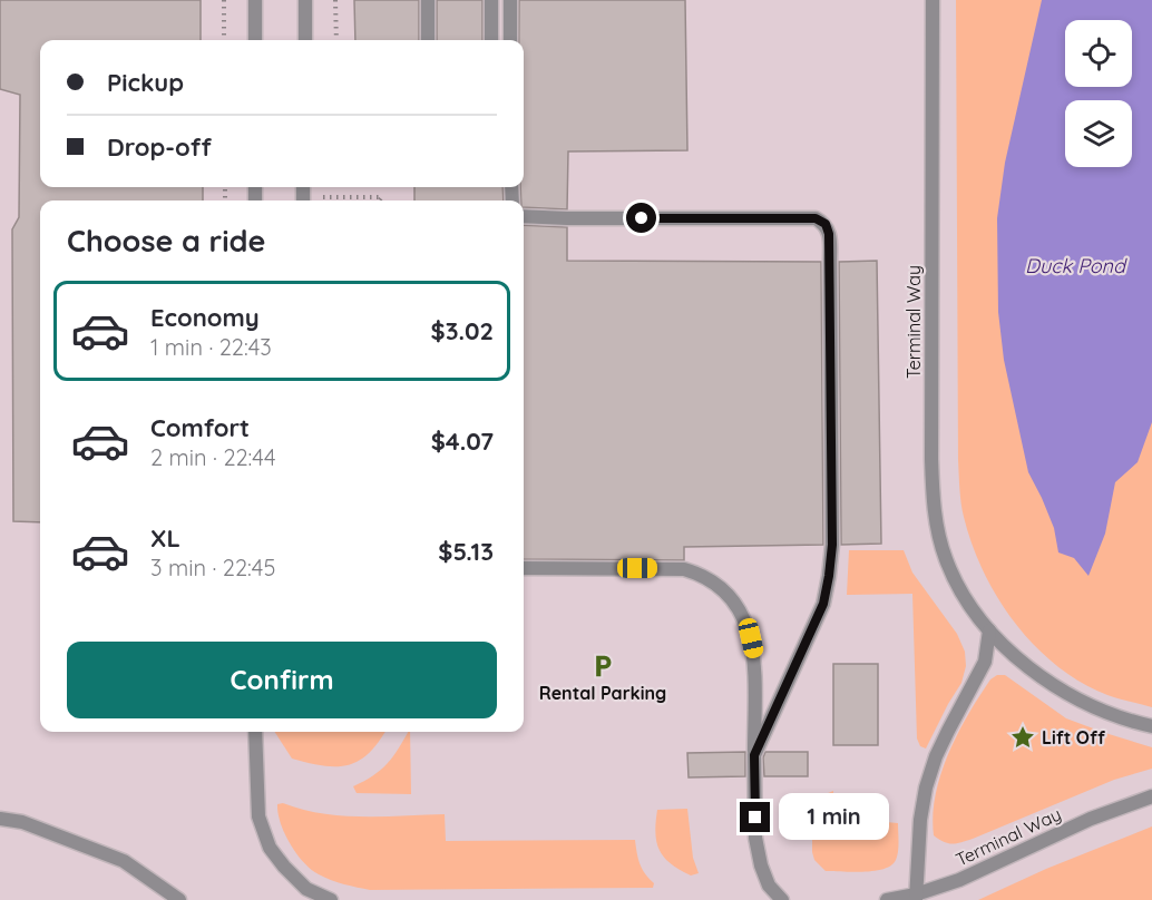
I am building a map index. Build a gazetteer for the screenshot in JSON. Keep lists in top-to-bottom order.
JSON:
{
  "streets": {
    "lane": ["Terminal Way"]
  },
  "water": ["Duck Pond"],
  "places": {
    "parking": ["Rental Parking"],
    "place": ["Lift Off"]
  },
  "page": {
    "banner": ["Pickup", "Drop-off"],
    "heading": "Choose a ride",
    "list": [
      {
        "name": "Economy",
        "note": "1 min · 22:43",
        "value": "$3.02"
      },
      {
        "name": "Comfort",
        "note": "2 min · 22:44",
        "value": "$4.07"
      },
      {
        "name": "XL",
        "note": "3 min · 22:45",
        "value": "$5.13"
      }
    ],
    "buttons": "Confirm",
    "bubble": "1 min"
  }
}
